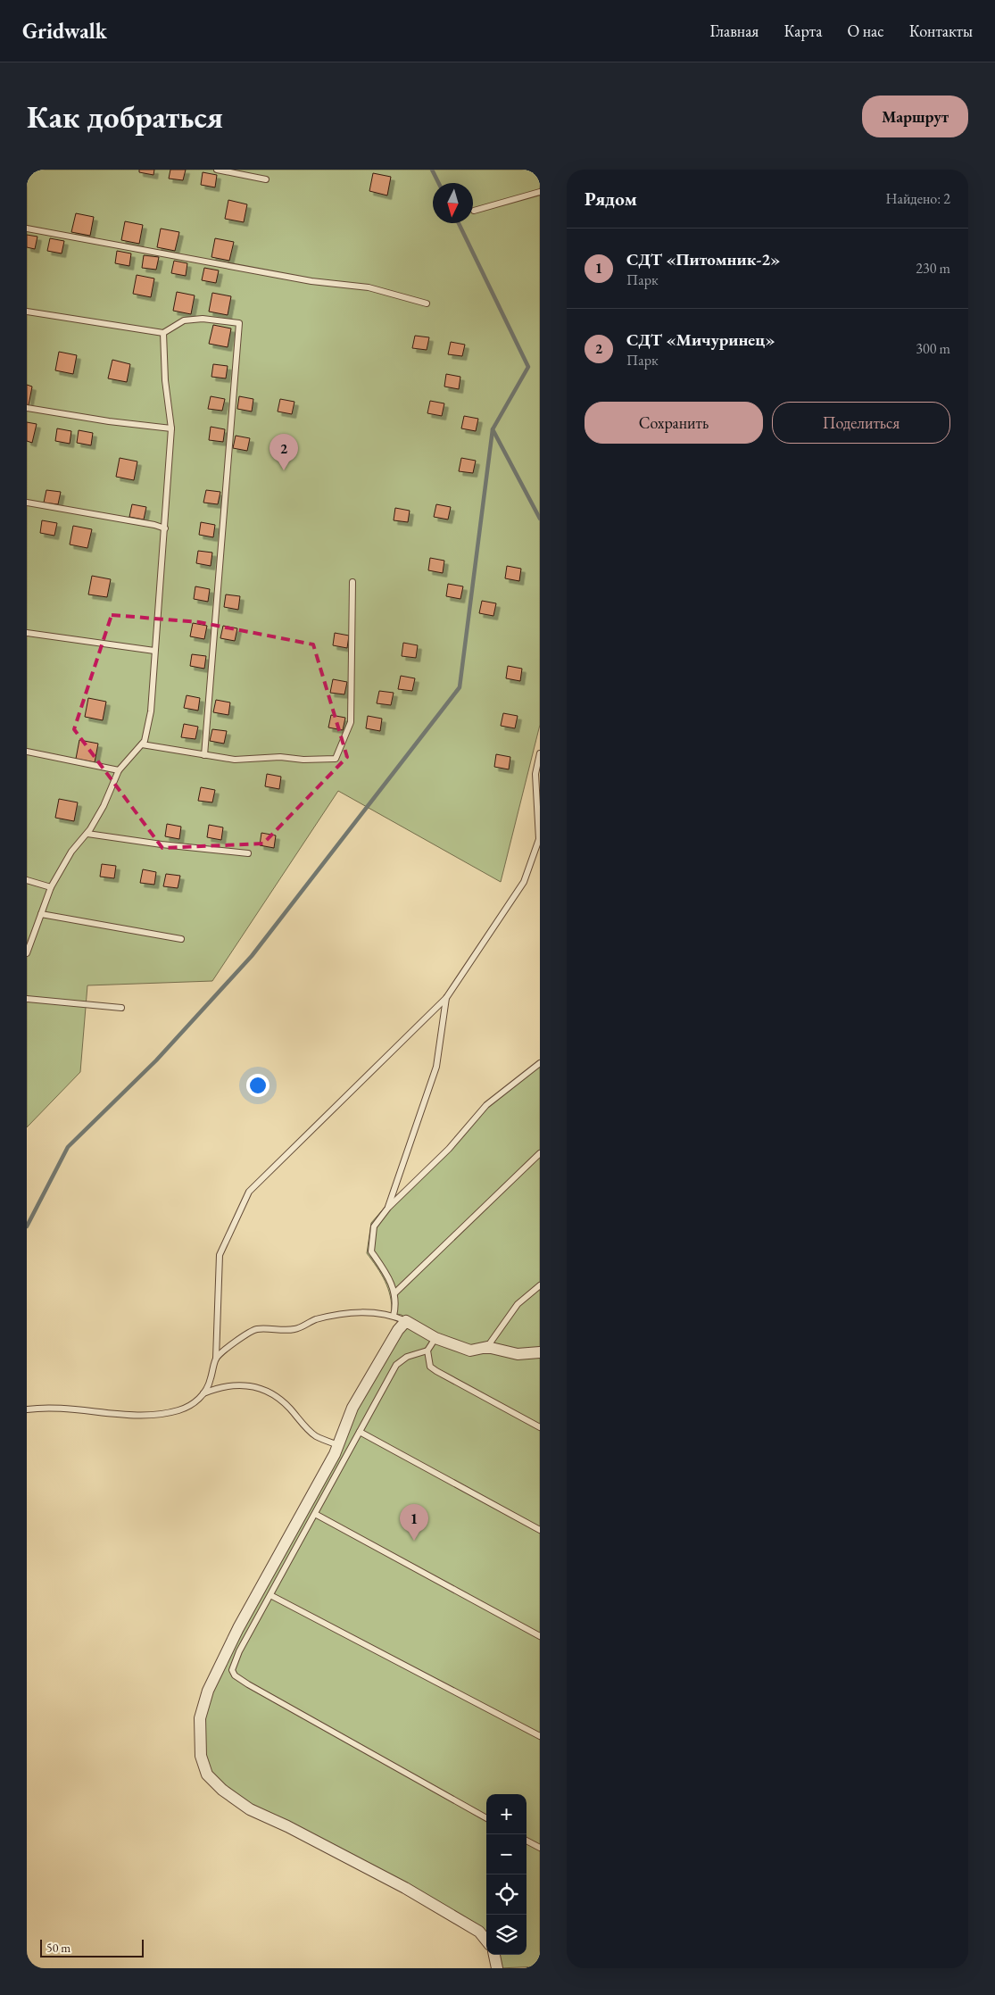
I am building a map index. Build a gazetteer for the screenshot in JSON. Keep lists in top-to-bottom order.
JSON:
{
  "scale_bar": "50 m",
  "north": "bottom",
  "page": {
    "header": "Gridwalk",
    "nav": [
      "Главная",
      "Карта",
      "О нас",
      "Контакты"
    ],
    "buttons": [
      "Маршрут",
      ["Сохранить", "Поделиться"]
    ],
    "title": "Как добраться",
    "heading": ["Рядом", "Найдено: 2"],
    "list": [
      {
        "mark": "1",
        "name": "СДТ «Питомник-2»",
        "note": "Парк",
        "value": "230 m"
      },
      {
        "mark": "2",
        "name": "СДТ «Мичуринец»",
        "note": "Парк",
        "value": "300 m"
      }
    ],
    "pins": ["2", "1"],
    "map_buttons": ["+", "−"],
    "scale": "50 m"
  }
}
